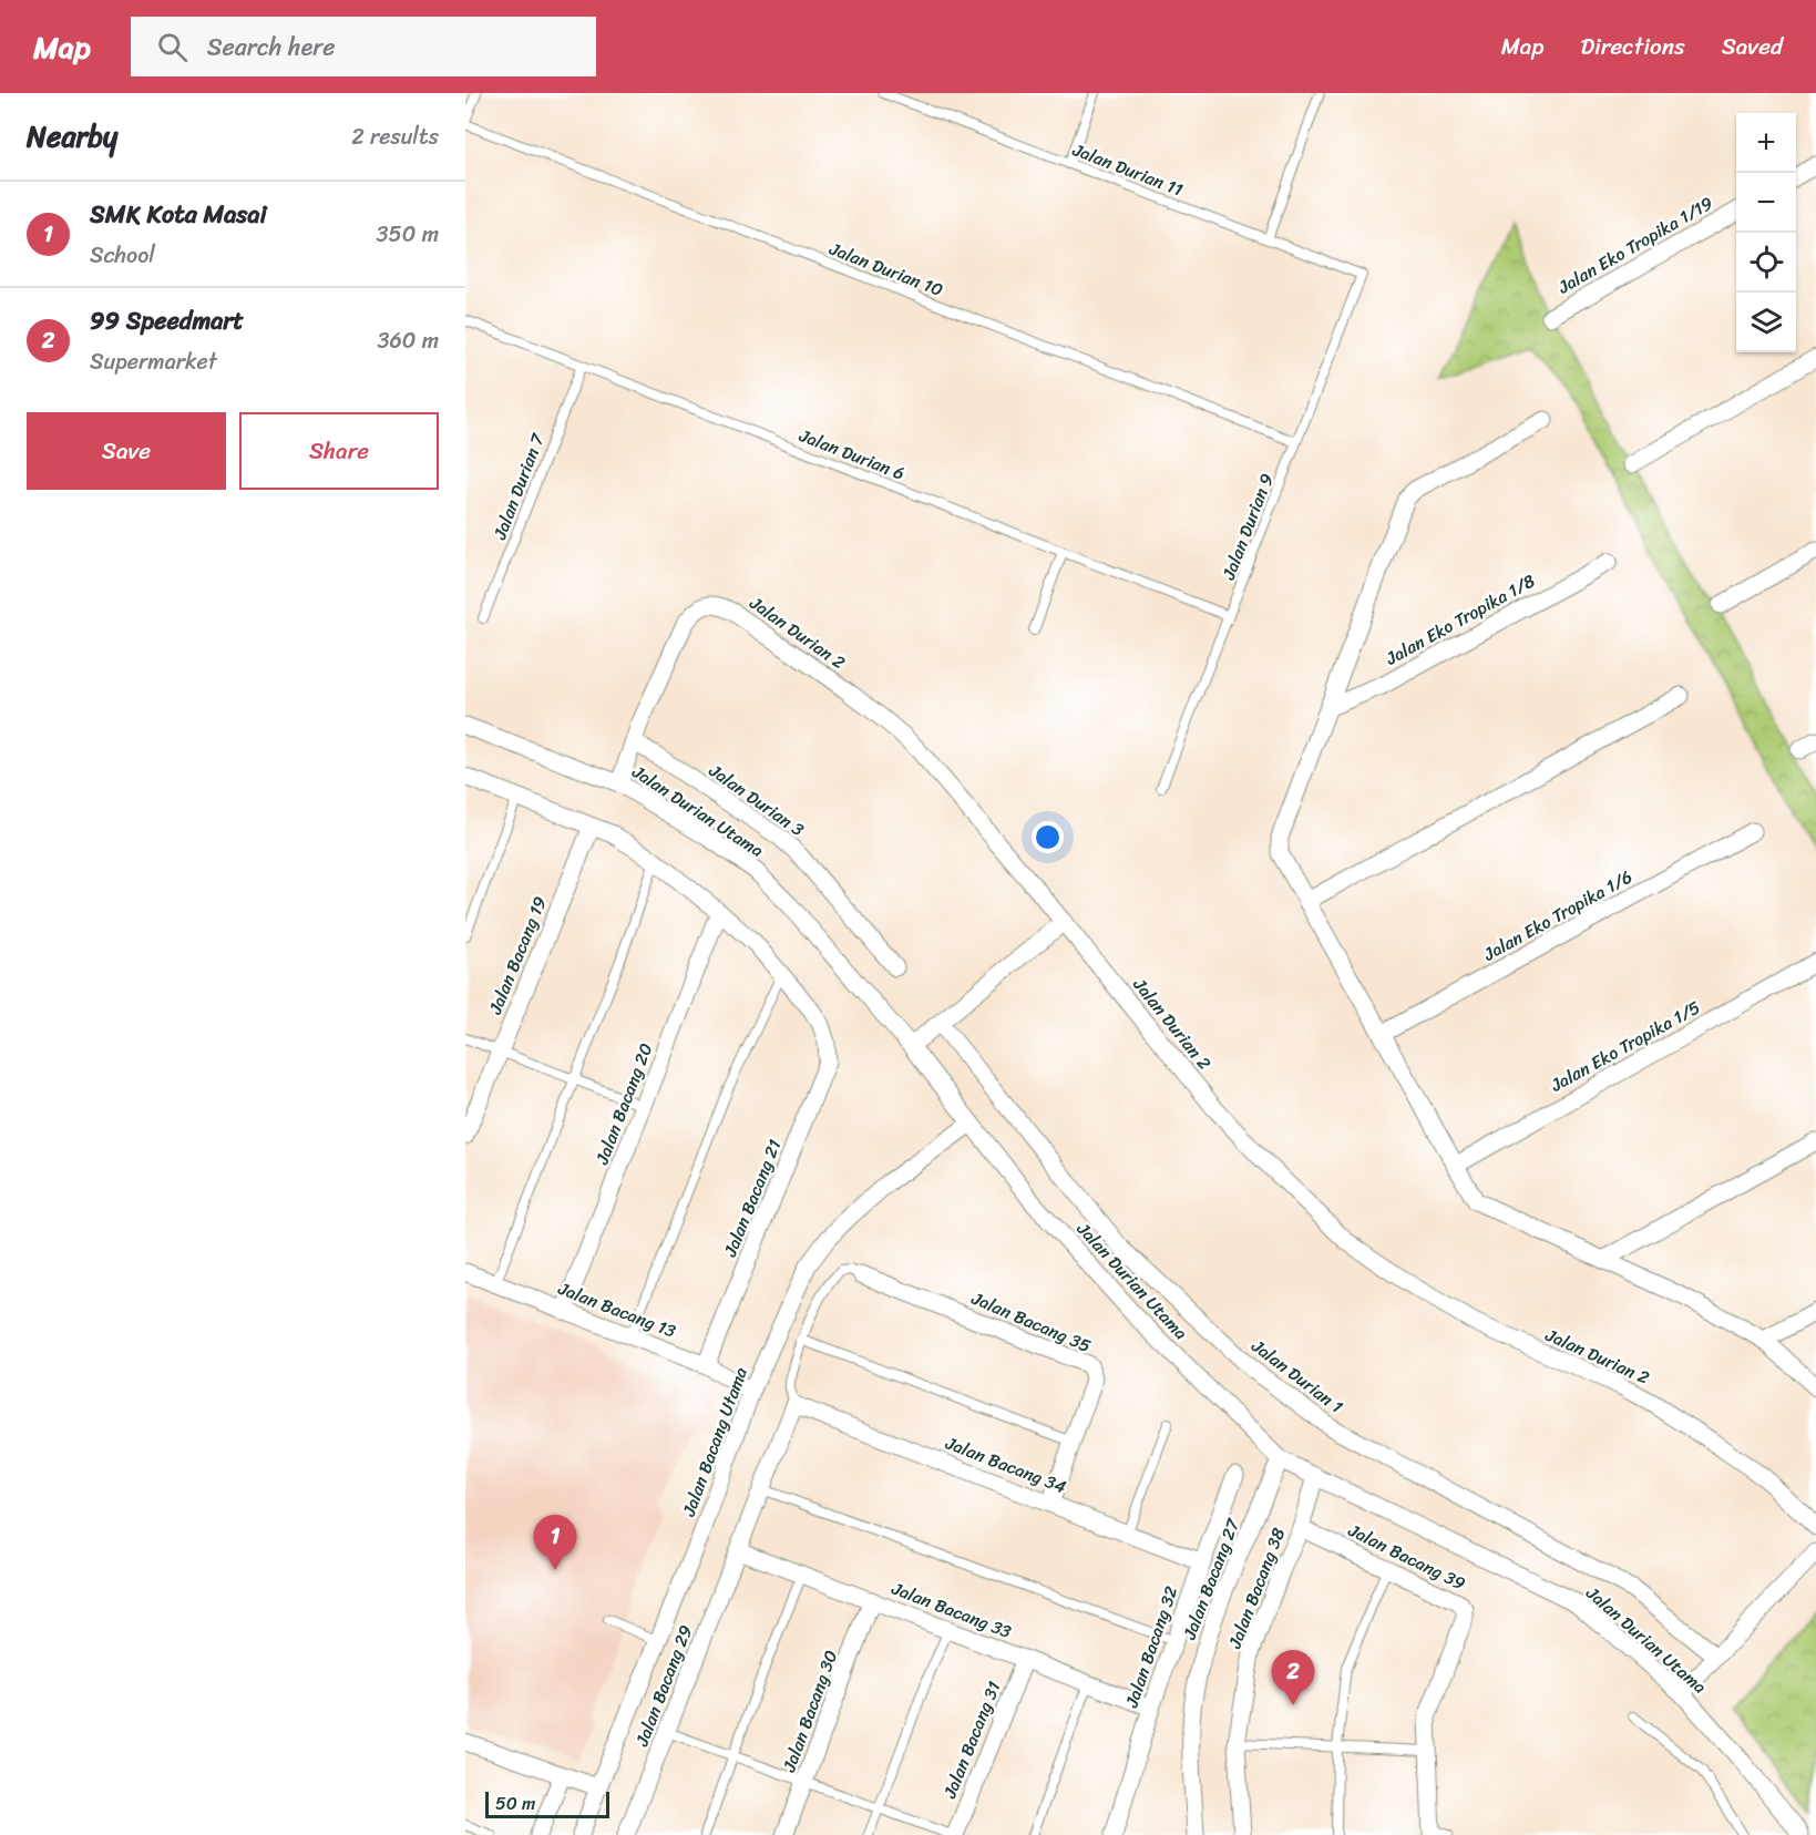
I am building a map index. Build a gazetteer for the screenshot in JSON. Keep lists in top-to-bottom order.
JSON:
{
  "streets": {
    "street": [
      "Jalan Eko Tropika 1/19",
      "Jalan Eko Tropika 1/8",
      "Jalan Durian 2",
      "Jalan Durian 3",
      "Jalan Durian Utama",
      "Jalan Eko Tropika 1/6",
      "Jalan Bacang 19",
      "Jalan Eko Tropika 1/5",
      "Jalan Bacang 20",
      "Jalan Bacang 21",
      "Jalan Bacang 13",
      "Jalan Bacang 35",
      "Jalan Durian 1",
      "Jalan Bacang Utama",
      "Jalan Bacang 34",
      "Jalan Bacang 39",
      "Jalan Bacang 27",
      "Jalan Bacang 38",
      "Jalan Bacang 33",
      "Jalan Bacang 32",
      "Jalan Bacang 29",
      "Jalan Bacang 30",
      "Jalan Bacang 31"
    ],
    "lane": [
      "Jalan Durian 11",
      "Jalan Durian 10",
      "Jalan Durian 6",
      "Jalan Durian 7",
      "Jalan Durian 9"
    ]
  },
  "crossings": [
    ["Jalan Durian 11", "Jalan Durian 9"],
    ["Jalan Durian 10", "Jalan Durian 9"],
    ["Jalan Durian 6", "Jalan Durian 7"],
    ["Jalan Durian 6", "Jalan Durian 9"],
    ["Jalan Durian 2", "Jalan Durian 3"],
    ["Jalan Durian 2", "Jalan Durian Utama"],
    ["Jalan Durian Utama", "Jalan Bacang Utama"],
    ["Jalan Durian Utama", "Jalan Bacang 27"],
    ["Jalan Durian Utama", "Jalan Bacang 38"],
    ["Jalan Bacang 20", "Jalan Bacang 13"],
    ["Jalan Bacang 21", "Jalan Bacang 13"],
    ["Jalan Bacang 13", "Jalan Bacang Utama"],
    ["Jalan Bacang 35", "Jalan Bacang 34"],
    ["Jalan Bacang 34", "Jalan Bacang 32"],
    ["Jalan Bacang 34", "Jalan Bacang 29"],
    ["Jalan Bacang 39", "Jalan Bacang 38"],
    ["Jalan Bacang 33", "Jalan Bacang 32"],
    ["Jalan Bacang 33", "Jalan Bacang 29"],
    ["Jalan Bacang 33", "Jalan Bacang 30"],
    ["Jalan Bacang 33", "Jalan Bacang 31"]
  ],
  "scale_bar": "50 m",
  "page": {
    "header": "Map",
    "search": "Search here",
    "nav": ["Map", "Directions", "Saved"],
    "heading": ["Nearby", "2 results"],
    "map_buttons": ["+", "−"],
    "list": [
      {
        "mark": "1",
        "name": "SMK Kota Masai",
        "note": "School",
        "value": "350 m"
      },
      {
        "mark": "2",
        "name": "99 Speedmart",
        "note": "Supermarket",
        "value": "360 m"
      }
    ],
    "buttons": ["Save", "Share"],
    "pins": ["1", "2"],
    "scale": "50 m"
  }
}
